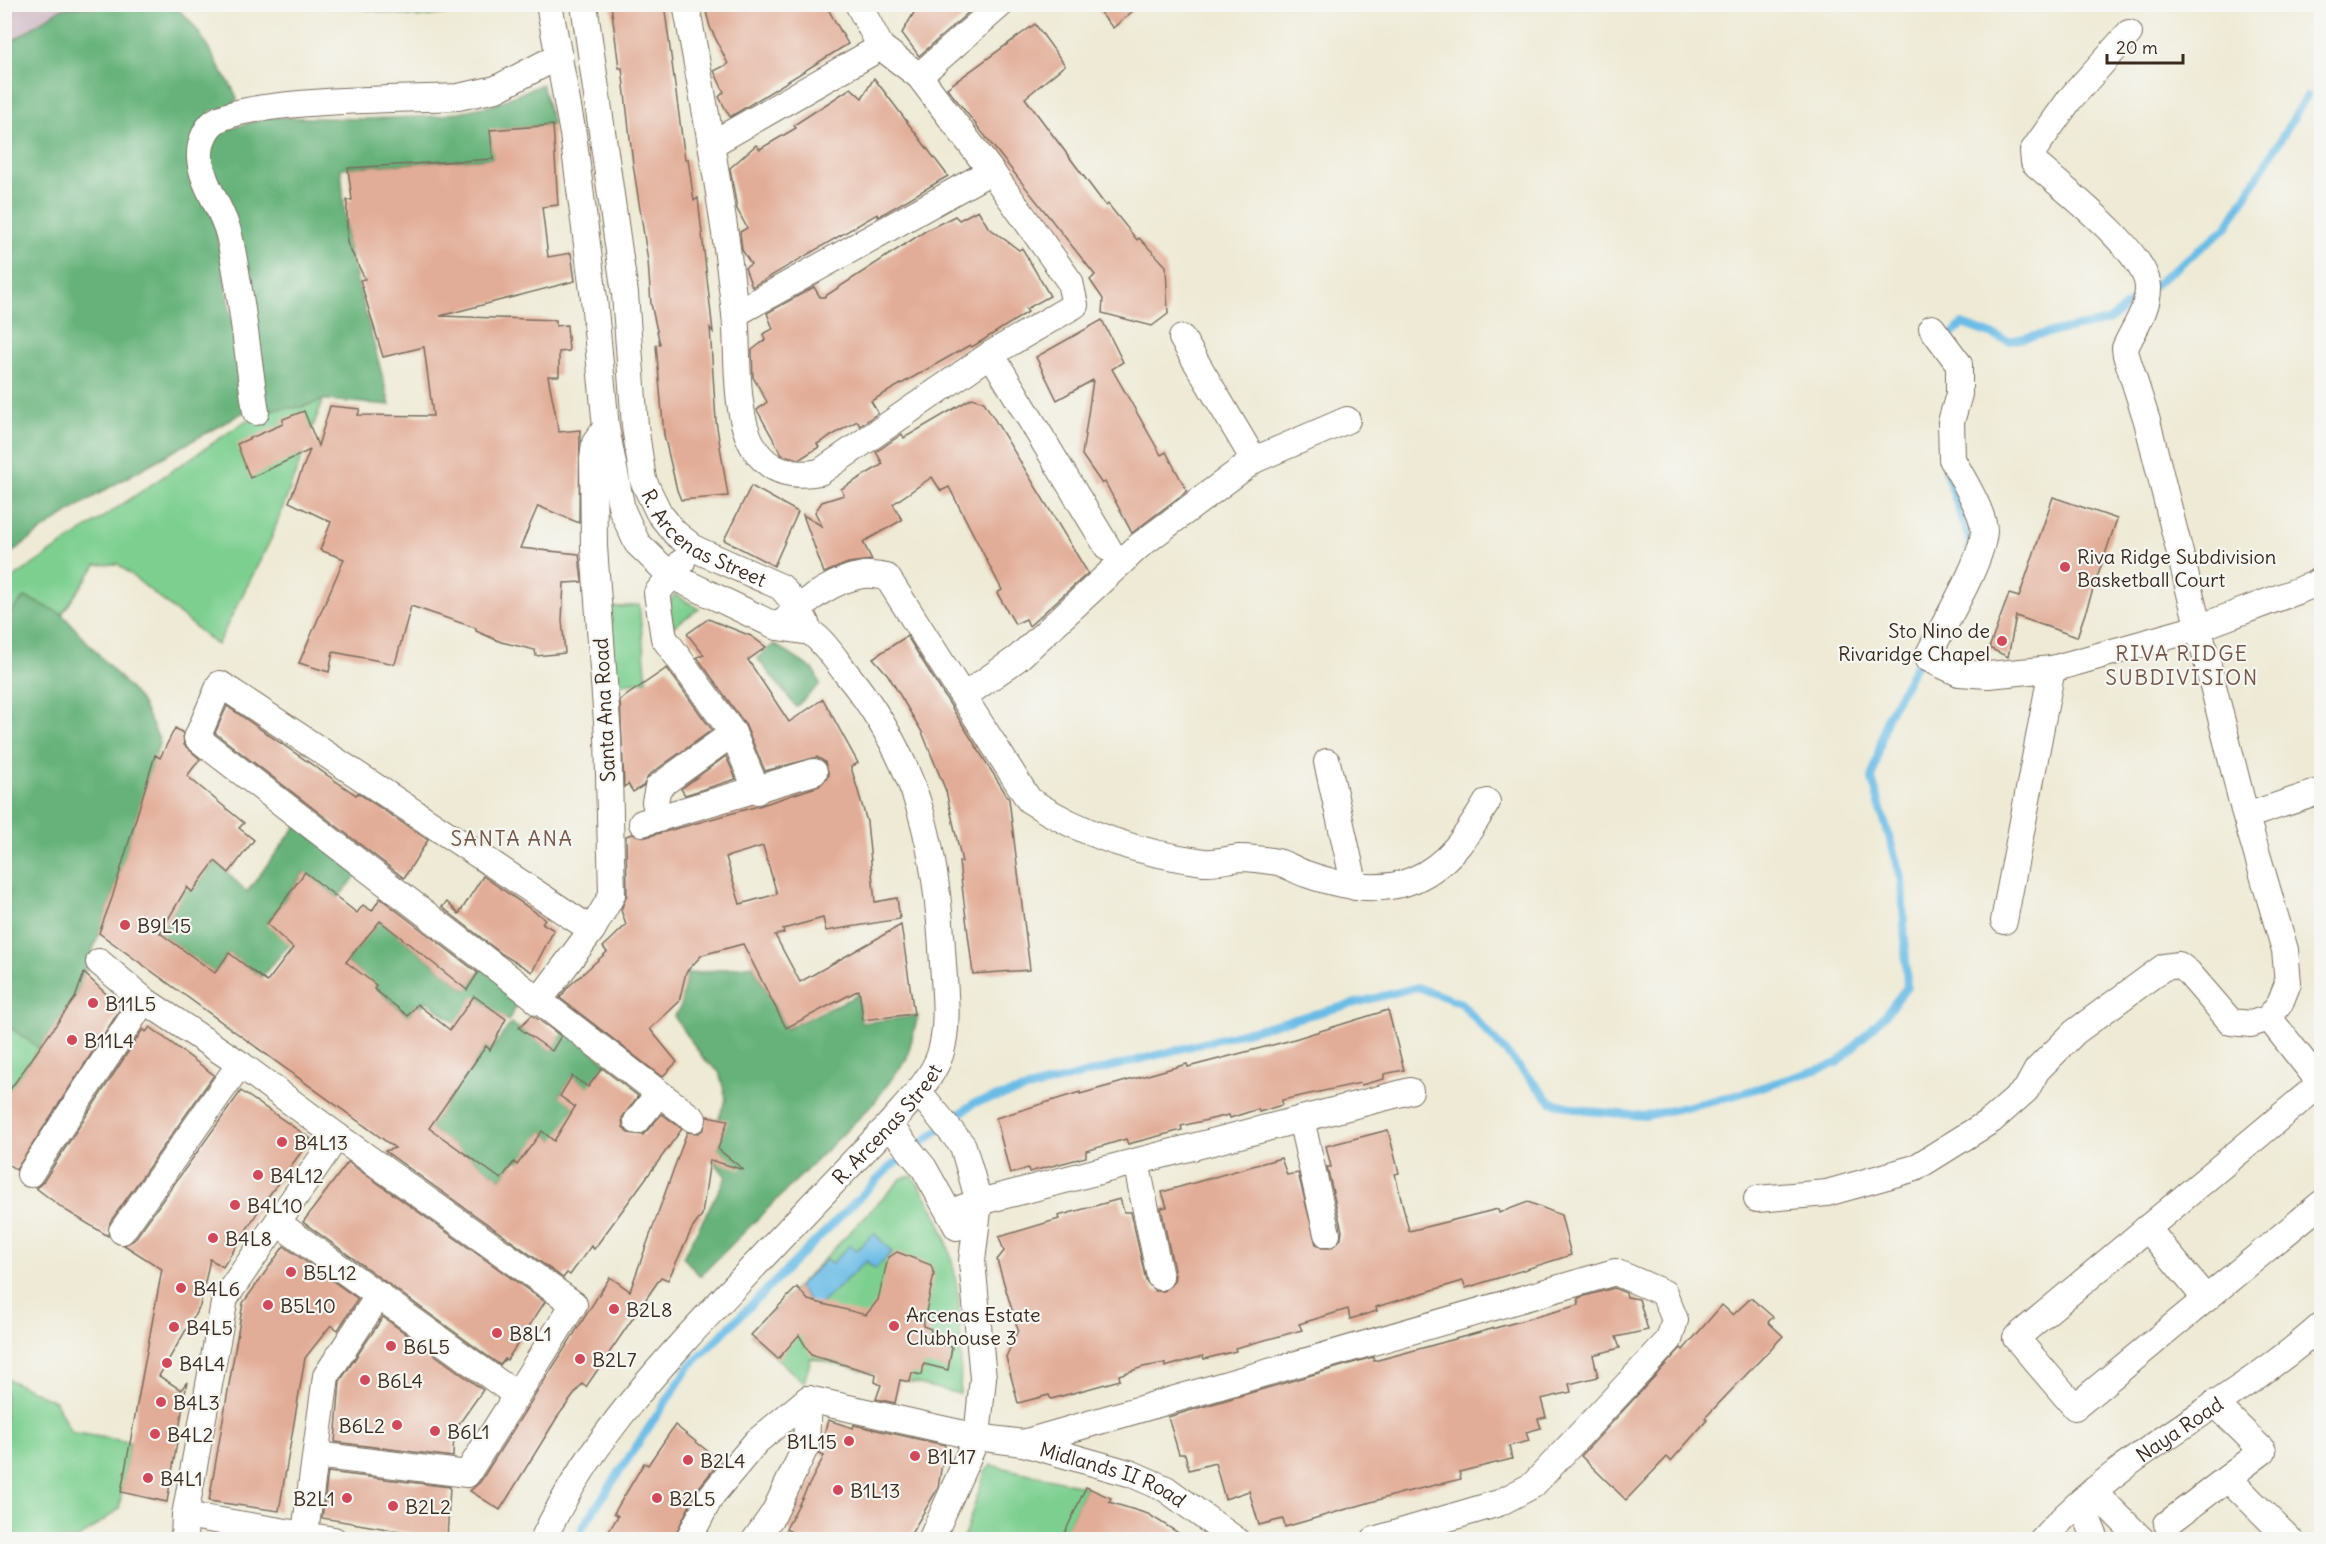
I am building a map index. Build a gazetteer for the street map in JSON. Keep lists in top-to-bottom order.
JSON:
{
  "streets": {
    "street": [
      "R. Arcenas Street",
      "Santa Ana Road",
      "Naya Road",
      "Midlands II Road"
    ]
  },
  "crossings": [
    ["R. Arcenas Street", "Santa Ana Road"]
  ],
  "districts": ["RIVA RIDGE SUBDIVISION", "SANTA ANA"],
  "places": [
    "Riva Ridge Subdivision Basketball Court",
    "Sto Nino de Rivaridge Chapel",
    "B9L15",
    "B11L5",
    "B11L4",
    "B4L13",
    "B4L12",
    "B4L10",
    "B4L8",
    "B5L12",
    "B4L6",
    "B5L10",
    "B2L8",
    "Arcenas Estate Clubhouse 3",
    "B4L5",
    "B8L1",
    "B6L5",
    "B2L7",
    "B4L4",
    "B6L4",
    "B4L3",
    "B6L2",
    "B6L1",
    "B4L2",
    "B1L15",
    "B1L17",
    "B2L4",
    "B4L1",
    "B1L13",
    "B2L1",
    "B2L5",
    "B2L2"
  ],
  "scale_bar": "20 m"
}
